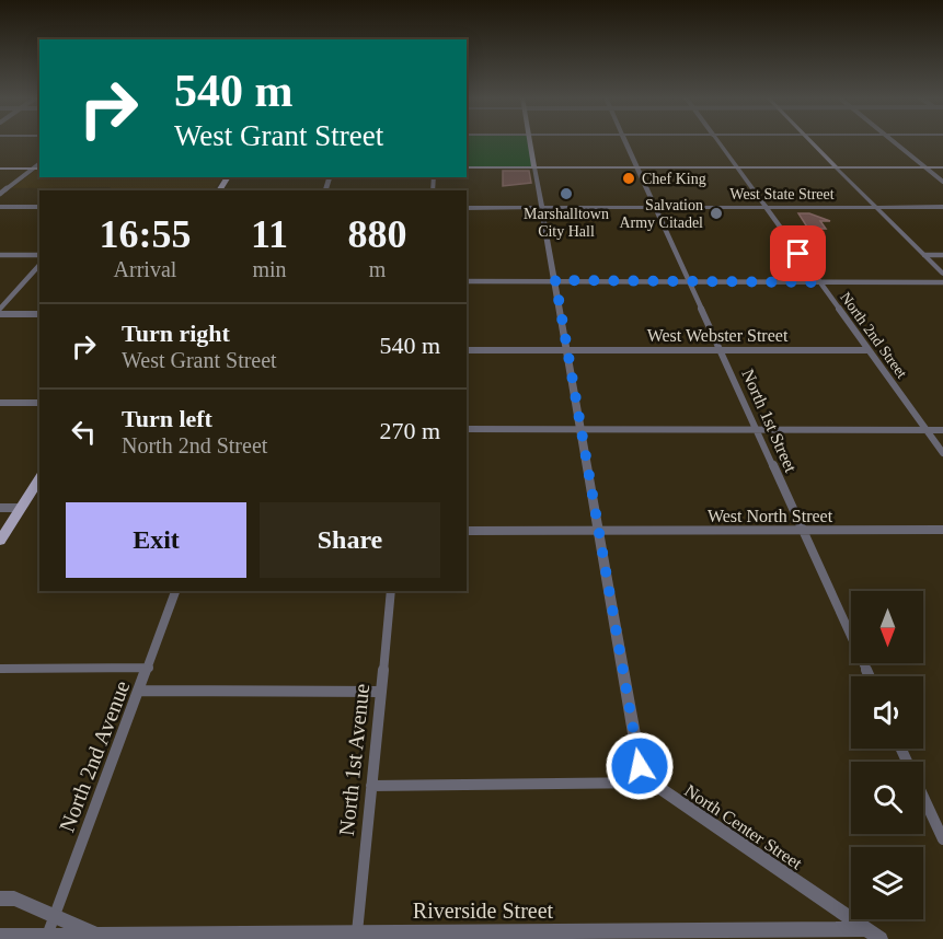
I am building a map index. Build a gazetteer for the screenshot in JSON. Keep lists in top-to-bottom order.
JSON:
{
  "streets": {
    "street": [
      "West State Street",
      "West Webster Street",
      "North 2nd Street",
      "North 1st Street",
      "West North Street",
      "North 2nd Avenue",
      "North 1st Avenue",
      "North Center Street",
      "Riverside Street"
    ]
  },
  "crossings": [
    ["West State Street", "North 2nd Street"],
    ["West State Street", "North 1st Street"],
    ["West State Street", "North Center Street"],
    ["West Webster Street", "North 2nd Street"],
    ["West Webster Street", "North 1st Street"],
    ["West Webster Street", "North Center Street"],
    ["North 1st Street", "West North Street"],
    ["West North Street", "North Center Street"],
    ["North 2nd Avenue", "Riverside Street"],
    ["North 1st Avenue", "Riverside Street"],
    ["North Center Street", "Riverside Street"]
  ],
  "places": ["Chef King", "Marshalltown City Hall", "Salvation Army Citadel"],
  "north": "bottom",
  "page": {
    "turn": ["540 m", "West Grant Street"],
    "eta": [
      "16:55",
      "Arrival",
      "11",
      "min",
      "880",
      "m"
    ],
    "list": [
      {
        "name": "Turn right",
        "note": "West Grant Street",
        "value": "540 m"
      },
      {
        "name": "Turn left",
        "note": "North 2nd Street",
        "value": "270 m"
      }
    ],
    "buttons": ["Exit", "Share"]
  }
}
